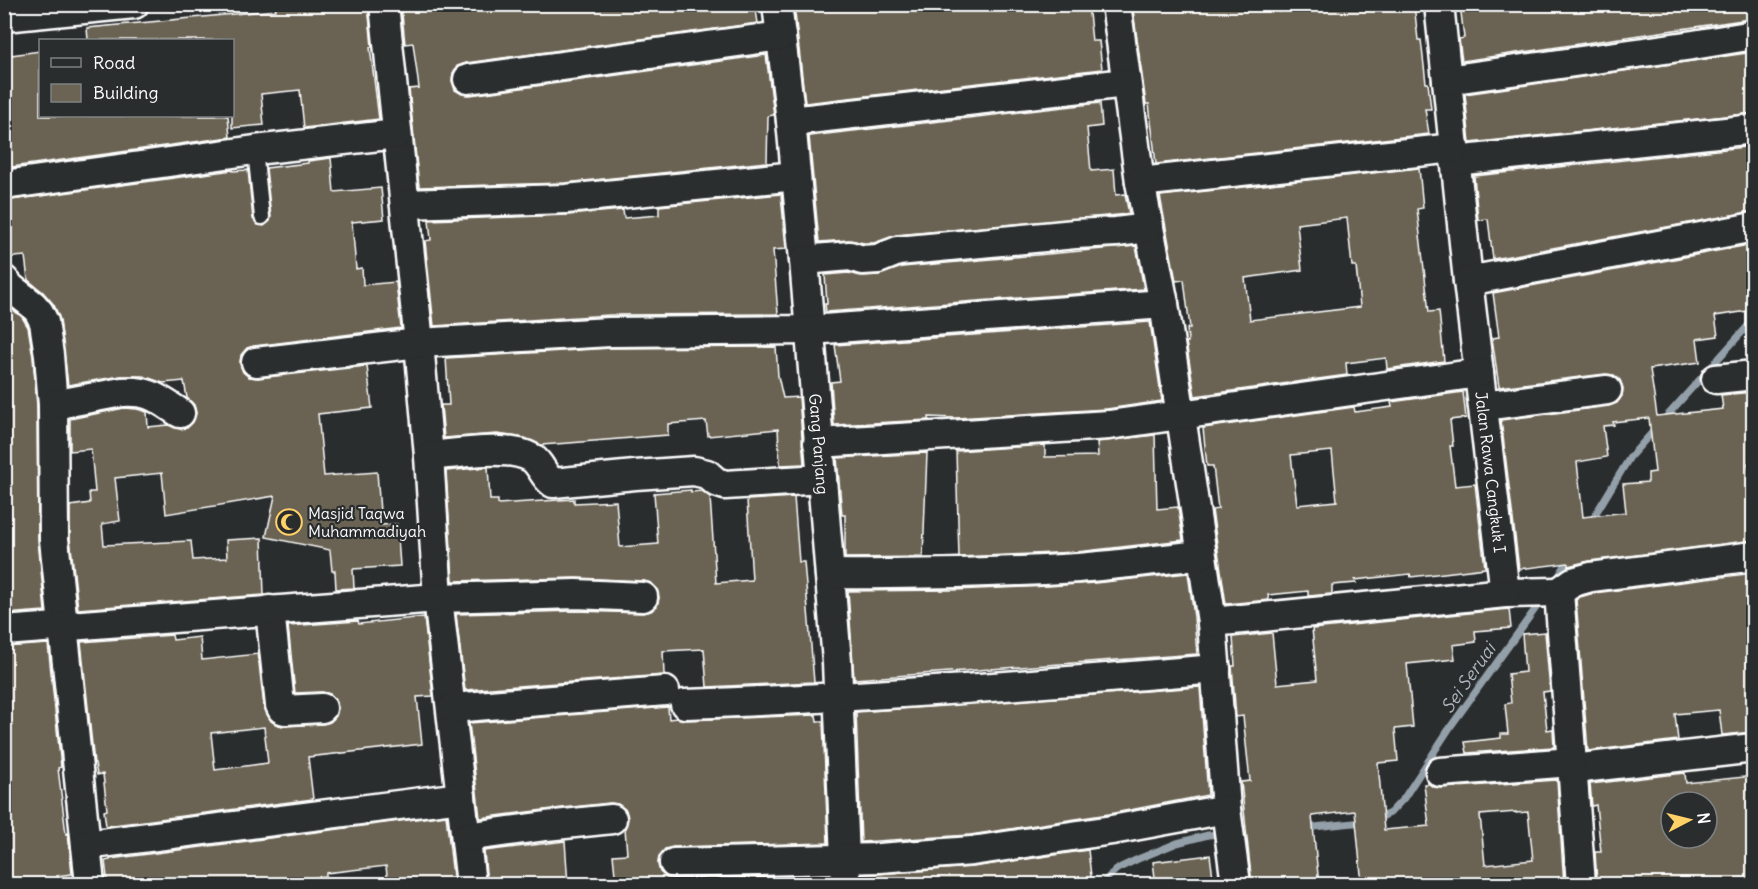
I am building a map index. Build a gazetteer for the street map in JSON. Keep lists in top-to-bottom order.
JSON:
{
  "streets": {
    "street": ["Gang Panjang", "Jalan Rawa Cangkuk I"]
  },
  "water": ["Sei Seruai"],
  "places": {
    "mosque": ["Masjid Taqwa Muhammadiyah"]
  },
  "legend": ["Road", "Building"],
  "north": "right"
}
